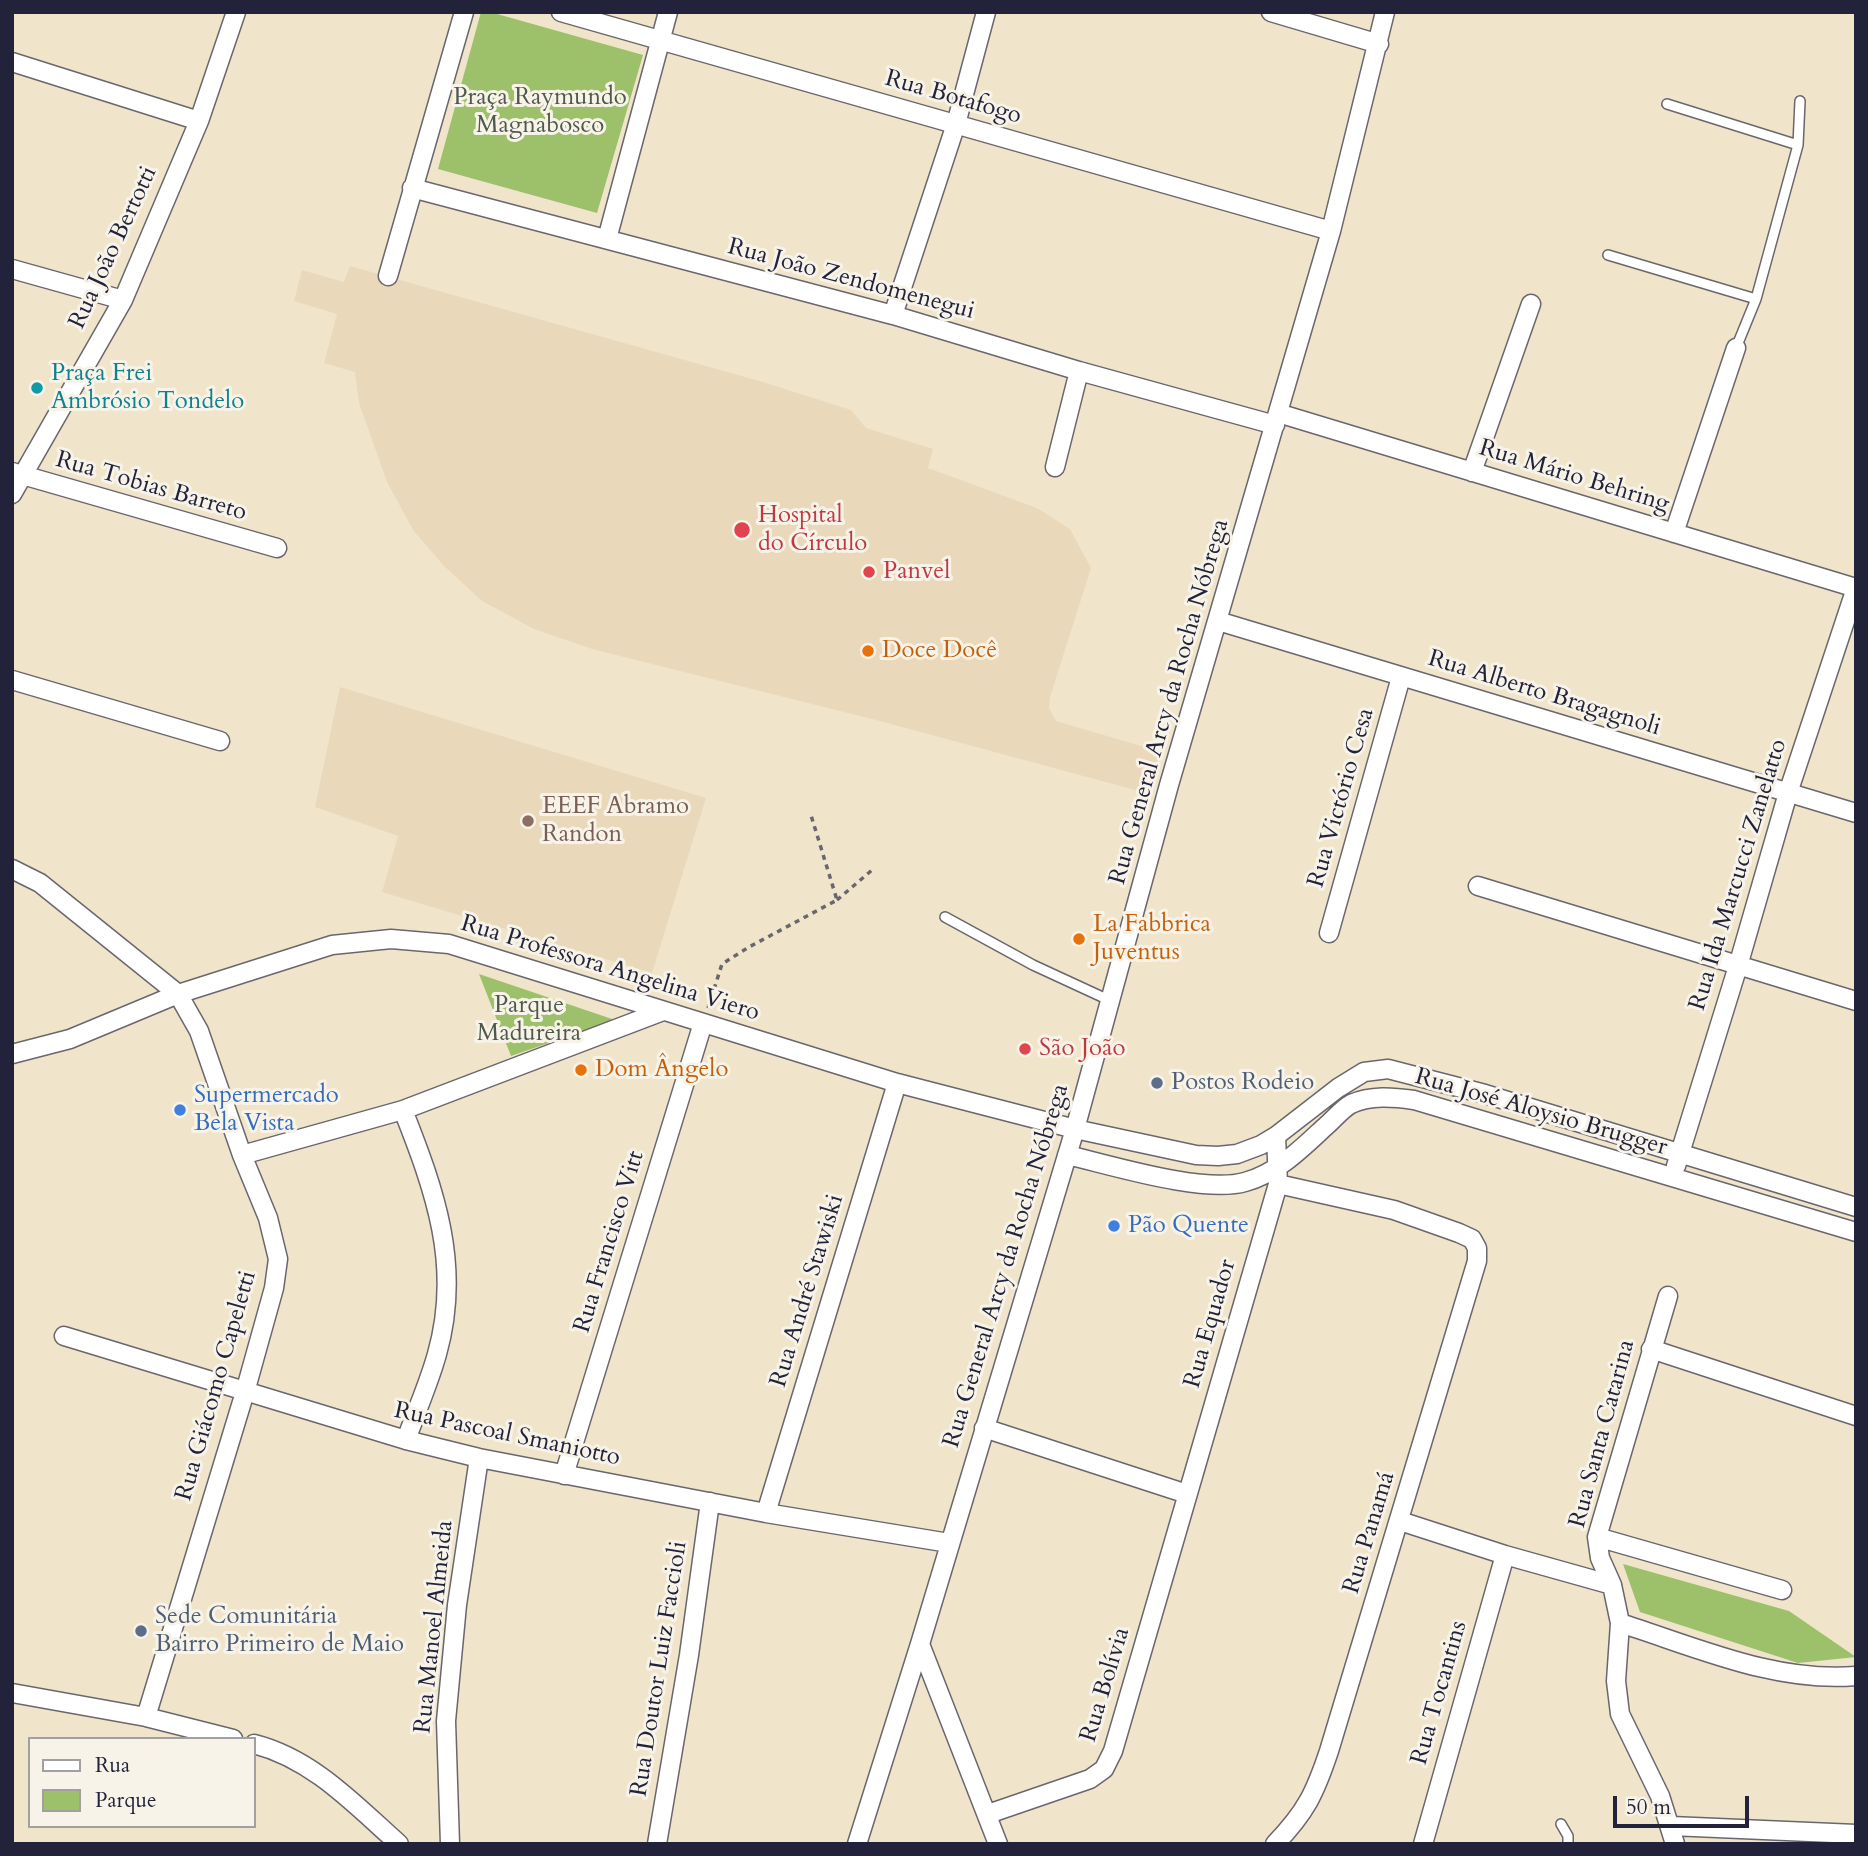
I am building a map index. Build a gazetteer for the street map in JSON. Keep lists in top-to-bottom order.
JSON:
{
  "streets": {
    "street": [
      "Rua Botafogo",
      "Rua João Bertotti",
      "Rua João Zendomenegui",
      "Rua Mário Behring",
      "Rua Tobias Barreto",
      "Rua Alberto Bragagnoli",
      "Rua General Arcy da Rocha Nóbrega",
      "Rua Victório Cesa",
      "Rua Ida Marcucci Zanelatto",
      "Rua Professora Angelina Viero",
      "Rua José Aloysio Brugger",
      "Rua Francisco Vitt",
      "Rua André Stawiski",
      "Rua Equador",
      "Rua Giácomo Capeletti",
      "Rua Santa Catarina",
      "Rua Pascoal Smaniotto",
      "Rua Panamá",
      "Rua Manoel Almeida",
      "Rua Doutor Luiz Faccioli",
      "Rua Bolívia",
      "Rua Tocantins"
    ]
  },
  "crossings": [
    ["Rua Botafogo", "Rua General Arcy da Rocha Nóbrega"],
    ["Rua João Bertotti", "Rua Tobias Barreto"],
    ["Rua João Zendomenegui", "Rua Mário Behring"],
    ["Rua João Zendomenegui", "Rua General Arcy da Rocha Nóbrega"],
    ["Rua Mário Behring", "Rua General Arcy da Rocha Nóbrega"],
    ["Rua Mário Behring", "Rua Ida Marcucci Zanelatto"],
    ["Rua Alberto Bragagnoli", "Rua General Arcy da Rocha Nóbrega"],
    ["Rua Alberto Bragagnoli", "Rua Victório Cesa"],
    ["Rua Alberto Bragagnoli", "Rua Ida Marcucci Zanelatto"],
    ["Rua General Arcy da Rocha Nóbrega", "Rua Professora Angelina Viero"],
    ["Rua General Arcy da Rocha Nóbrega", "Rua José Aloysio Brugger"],
    ["Rua General Arcy da Rocha Nóbrega", "Rua Pascoal Smaniotto"],
    ["Rua Ida Marcucci Zanelatto", "Rua José Aloysio Brugger"],
    ["Rua Professora Angelina Viero", "Rua José Aloysio Brugger"],
    ["Rua Professora Angelina Viero", "Rua Francisco Vitt"],
    ["Rua Professora Angelina Viero", "Rua André Stawiski"],
    ["Rua Professora Angelina Viero", "Rua Giácomo Capeletti"],
    ["Rua José Aloysio Brugger", "Rua Equador"],
    ["Rua José Aloysio Brugger", "Rua Panamá"],
    ["Rua Francisco Vitt", "Rua Pascoal Smaniotto"],
    ["Rua André Stawiski", "Rua Pascoal Smaniotto"],
    ["Rua Equador", "Rua Panamá"],
    ["Rua Equador", "Rua Bolívia"],
    ["Rua Giácomo Capeletti", "Rua Pascoal Smaniotto"],
    ["Rua Pascoal Smaniotto", "Rua Manoel Almeida"],
    ["Rua Pascoal Smaniotto", "Rua Doutor Luiz Faccioli"]
  ],
  "parks": ["Praça Raymundo Magnabosco", "Parque Madureira"],
  "places": [
    "Praça Frei Ambrósio Tondelo",
    "Hospital do Círculo",
    "Panvel",
    "Doce Docê",
    "EEEF Abramo Randon",
    "La Fabbrica Juventus",
    "São João",
    "Dom Ângelo",
    "Postos Rodeio",
    "Supermercado Bela Vista",
    "Pão Quente",
    "Sede Comunitária Bairro Primeiro de Maio"
  ],
  "legend": ["Rua", "Parque"],
  "scale_bar": "50 m"
}
